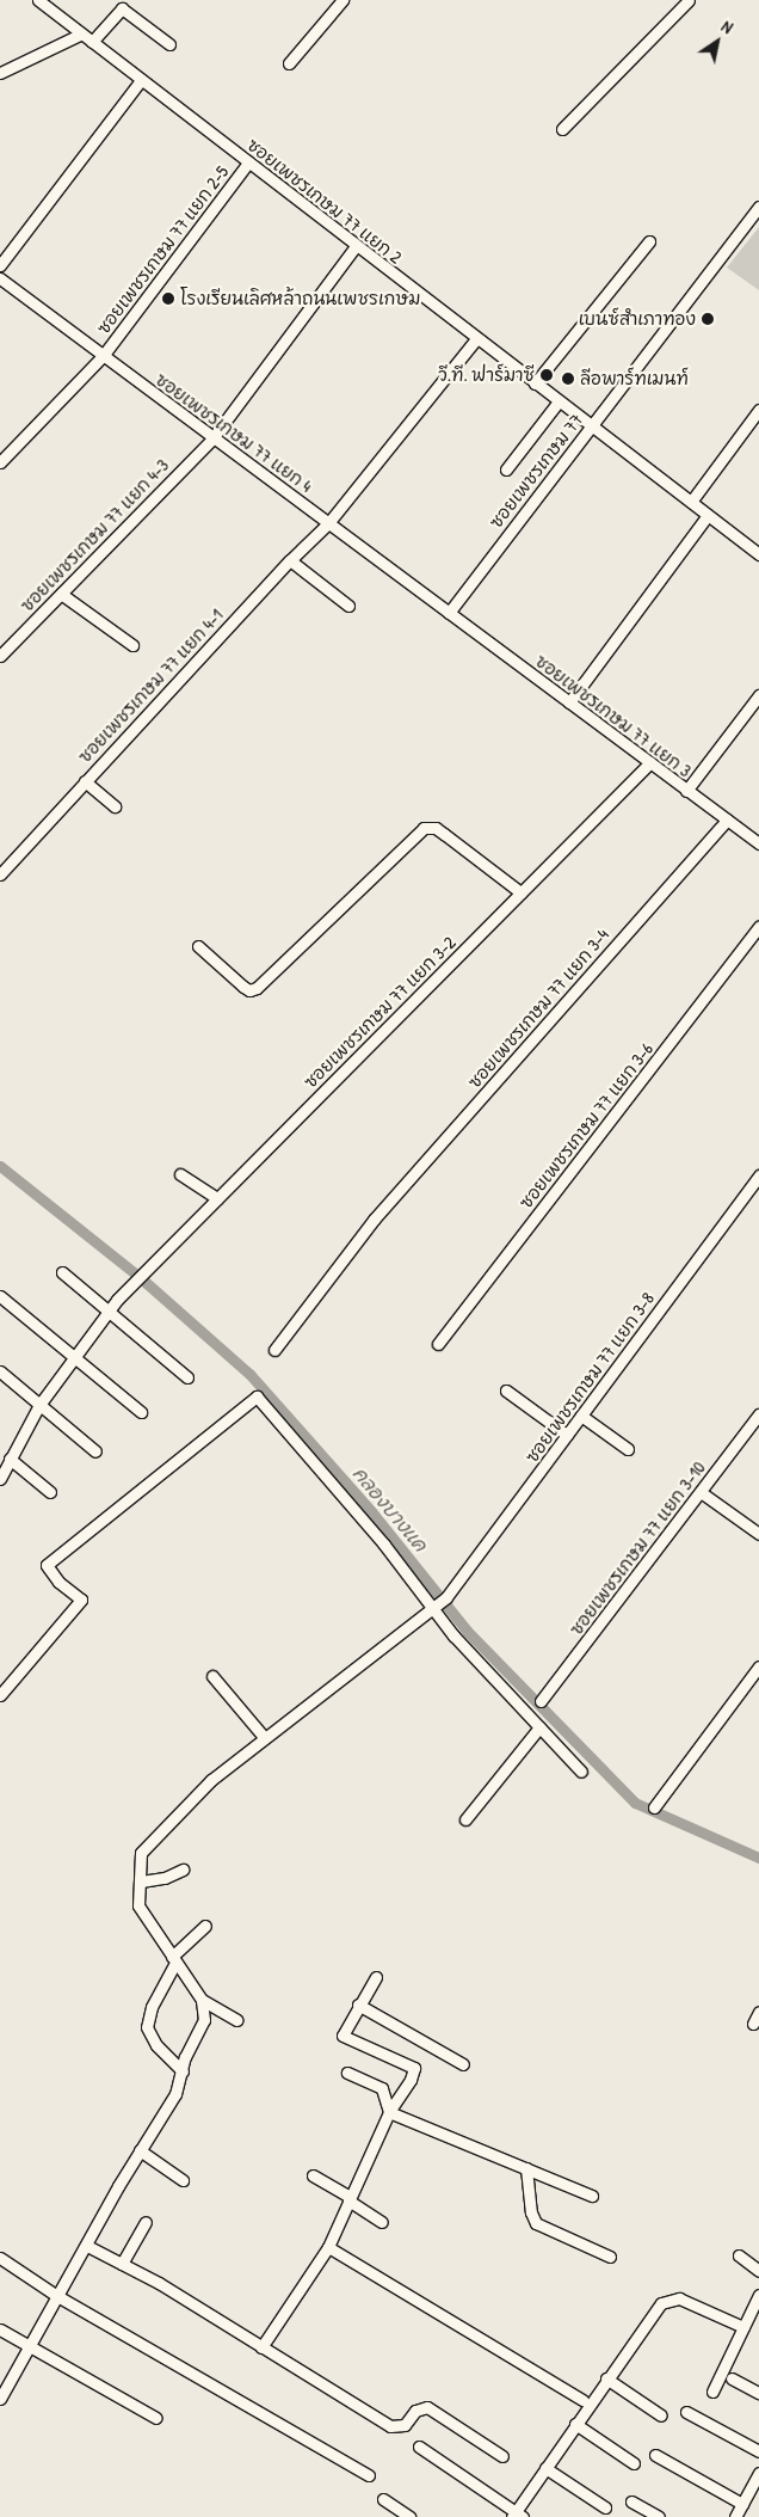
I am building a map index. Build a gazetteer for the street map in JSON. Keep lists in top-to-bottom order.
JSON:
{
  "streets": {
    "street": [
      "ซอยเพชรเกษม 77 แยก 2",
      "ซอยเพชรเกษม 77 แยก 2-5",
      "ซอยเพชรเกษม 77 แยก 4",
      "ซอยเพชรเกษม 77",
      "ซอยเพชรเกษม 77 แยก 4-3",
      "ซอยเพชรเกษม 77 แยก 4-1",
      "ซอยเพชรเกษม 77 แยก 3",
      "ซอยเพชรเกษม 77 แยก 3-4",
      "ซอยเพชรเกษม 77 แยก 3-2",
      "ซอยเพชรเกษม 77 แยก 3-6",
      "ซอยเพชรเกษม 77 แยก 3-8",
      "ซอยเพชรเกษม 77 แยก 3-10"
    ]
  },
  "crossings": [
    ["ซอยเพชรเกษม 77 แยก 2", "ซอยเพชรเกษม 77 แยก 2-5"],
    ["ซอยเพชรเกษม 77 แยก 2", "ซอยเพชรเกษม 77"],
    ["ซอยเพชรเกษม 77 แยก 2", "ซอยเพชรเกษม 77 แยก 4-3"],
    ["ซอยเพชรเกษม 77 แยก 2", "ซอยเพชรเกษม 77 แยก 4-1"],
    ["ซอยเพชรเกษม 77 แยก 2-5", "ซอยเพชรเกษม 77 แยก 4"],
    ["ซอยเพชรเกษม 77 แยก 4", "ซอยเพชรเกษม 77"],
    ["ซอยเพชรเกษม 77 แยก 4", "ซอยเพชรเกษม 77 แยก 4-3"],
    ["ซอยเพชรเกษม 77 แยก 4", "ซอยเพชรเกษม 77 แยก 4-1"],
    ["ซอยเพชรเกษม 77 แยก 4", "ซอยเพชรเกษม 77 แยก 3"],
    ["ซอยเพชรเกษม 77", "ซอยเพชรเกษม 77 แยก 3"],
    ["ซอยเพชรเกษม 77 แยก 3", "ซอยเพชรเกษม 77 แยก 3-4"],
    ["ซอยเพชรเกษม 77 แยก 3", "ซอยเพชรเกษม 77 แยก 3-2"]
  ],
  "water": ["คลองบางแค"],
  "places": [
    "โรงเรียนเลิศหล้าถนนเพชรเกษม",
    "เบนซ์สำเภาทอง",
    "วี.ที. ฟาร์มาซี",
    "ลีอพาร์ทเมนท์"
  ],
  "north": "top right"
}
